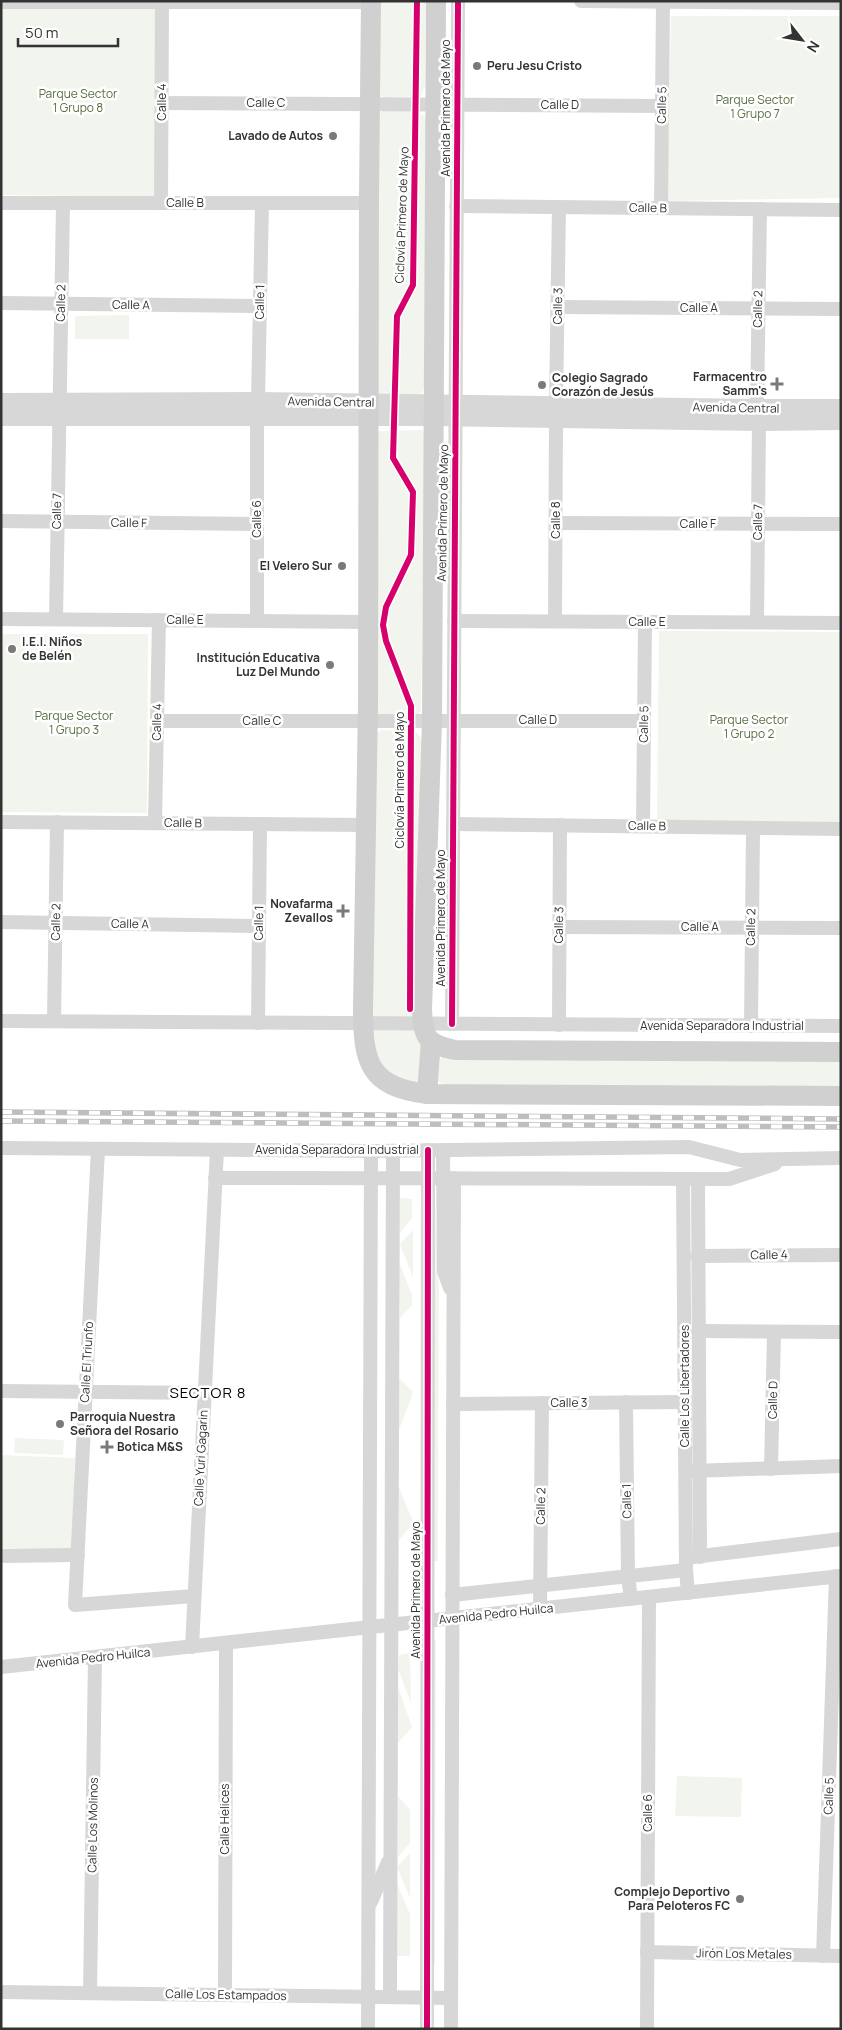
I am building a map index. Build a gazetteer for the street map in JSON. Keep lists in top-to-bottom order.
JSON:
{
  "streets": {
    "main road": ["Avenida Primero de Mayo", "Avenida Separadora Industrial"],
    "street": [
      "Calle 4",
      "Calle C",
      "Calle D",
      "Calle 5",
      "Calle B",
      "Calle 1",
      "Calle 2",
      "Calle A",
      "Calle 3",
      "Avenida Central",
      "Calle 7",
      "Calle 6",
      "Calle 8",
      "Calle F",
      "Calle E",
      "Calle El Triunfo",
      "Calle Los Libertadores",
      "Calle Yuri Gagarin",
      "Avenida Pedro Huilca",
      "Calle Helices",
      "Calle Los Molinos",
      "Jirón Los Metales",
      "Calle Los Estampados"
    ],
    "cycle path": ["Ciclovía Primero de Mayo"]
  },
  "crossings": [
    ["Calle 4", "Calle C"],
    ["Calle 4", "Calle B"],
    ["Calle 4", "Calle E"],
    ["Calle 4", "Calle Los Libertadores"],
    ["Calle C", "Calle D"],
    ["Calle C", "Avenida Primero de Mayo"],
    ["Calle D", "Calle 5"],
    ["Calle D", "Avenida Primero de Mayo"],
    ["Calle 5", "Calle B"],
    ["Calle 5", "Calle E"],
    ["Calle 5", "Avenida Pedro Huilca"],
    ["Calle 5", "Jirón Los Metales"],
    ["Avenida Primero de Mayo", "Calle B"],
    ["Avenida Primero de Mayo", "Avenida Central"],
    ["Avenida Primero de Mayo", "Calle E"],
    ["Avenida Primero de Mayo", "Avenida Separadora Industrial"],
    ["Avenida Primero de Mayo", "Avenida Pedro Huilca"],
    ["Avenida Primero de Mayo", "Calle Los Estampados"],
    ["Calle B", "Calle 1"],
    ["Calle B", "Calle 2"],
    ["Calle B", "Calle 3"],
    ["Calle 1", "Calle A"],
    ["Calle 1", "Calle 3"],
    ["Calle 1", "Avenida Central"],
    ["Calle 1", "Calle 6"],
    ["Calle 1", "Avenida Separadora Industrial"],
    ["Calle 1", "Avenida Pedro Huilca"],
    ["Calle 2", "Calle A"],
    ["Calle 2", "Calle 3"],
    ["Calle 2", "Avenida Central"],
    ["Calle 2", "Calle 7"],
    ["Calle 2", "Avenida Separadora Industrial"],
    ["Calle 2", "Avenida Pedro Huilca"],
    ["Calle A", "Calle 3"],
    ["Calle 3", "Avenida Central"],
    ["Calle 3", "Calle 8"],
    ["Calle 3", "Avenida Separadora Industrial"],
    ["Calle 3", "Calle Los Libertadores"],
    ["Avenida Central", "Calle 7"],
    ["Avenida Central", "Calle 6"],
    ["Avenida Central", "Calle 8"],
    ["Calle 7", "Calle F"],
    ["Calle 7", "Calle E"],
    ["Calle 6", "Calle F"],
    ["Calle 6", "Calle E"],
    ["Calle 6", "Avenida Pedro Huilca"],
    ["Calle 6", "Jirón Los Metales"],
    ["Calle 8", "Calle F"],
    ["Calle 8", "Calle E"],
    ["Avenida Separadora Industrial", "Calle El Triunfo"],
    ["Avenida Separadora Industrial", "Calle Los Libertadores"],
    ["Avenida Separadora Industrial", "Calle Yuri Gagarin"],
    ["Calle El Triunfo", "Calle Yuri Gagarin"],
    ["Calle Los Libertadores", "Avenida Pedro Huilca"],
    ["Calle Yuri Gagarin", "Avenida Pedro Huilca"],
    ["Avenida Pedro Huilca", "Calle Helices"],
    ["Avenida Pedro Huilca", "Calle Los Molinos"],
    ["Calle Helices", "Calle Los Estampados"],
    ["Calle Los Molinos", "Calle Los Estampados"]
  ],
  "districts": ["SECTOR 8"],
  "parks": [
    "Parque Sector 1 Grupo 8",
    "Parque Sector 1 Grupo 7",
    "Parque Sector 1 Grupo 3",
    "Parque Sector 1 Grupo 2"
  ],
  "places": {
    "other": [
      "Peru Jesu Cristo",
      "Lavado de Autos",
      "Colegio Sagrado Corazón de Jesús",
      "El Velero Sur",
      "I.E.I. Niños de Belén",
      "Institución Educativa Luz Del Mundo",
      "Parroquia Nuestra Señora del Rosario",
      "Complejo Deportivo Para Peloteros FC"
    ],
    "health": ["Farmacentro Samm's", "Novafarma Zevallos", "Botica M&S"]
  },
  "scale_bar": "50 m",
  "north": "bottom right"
}
